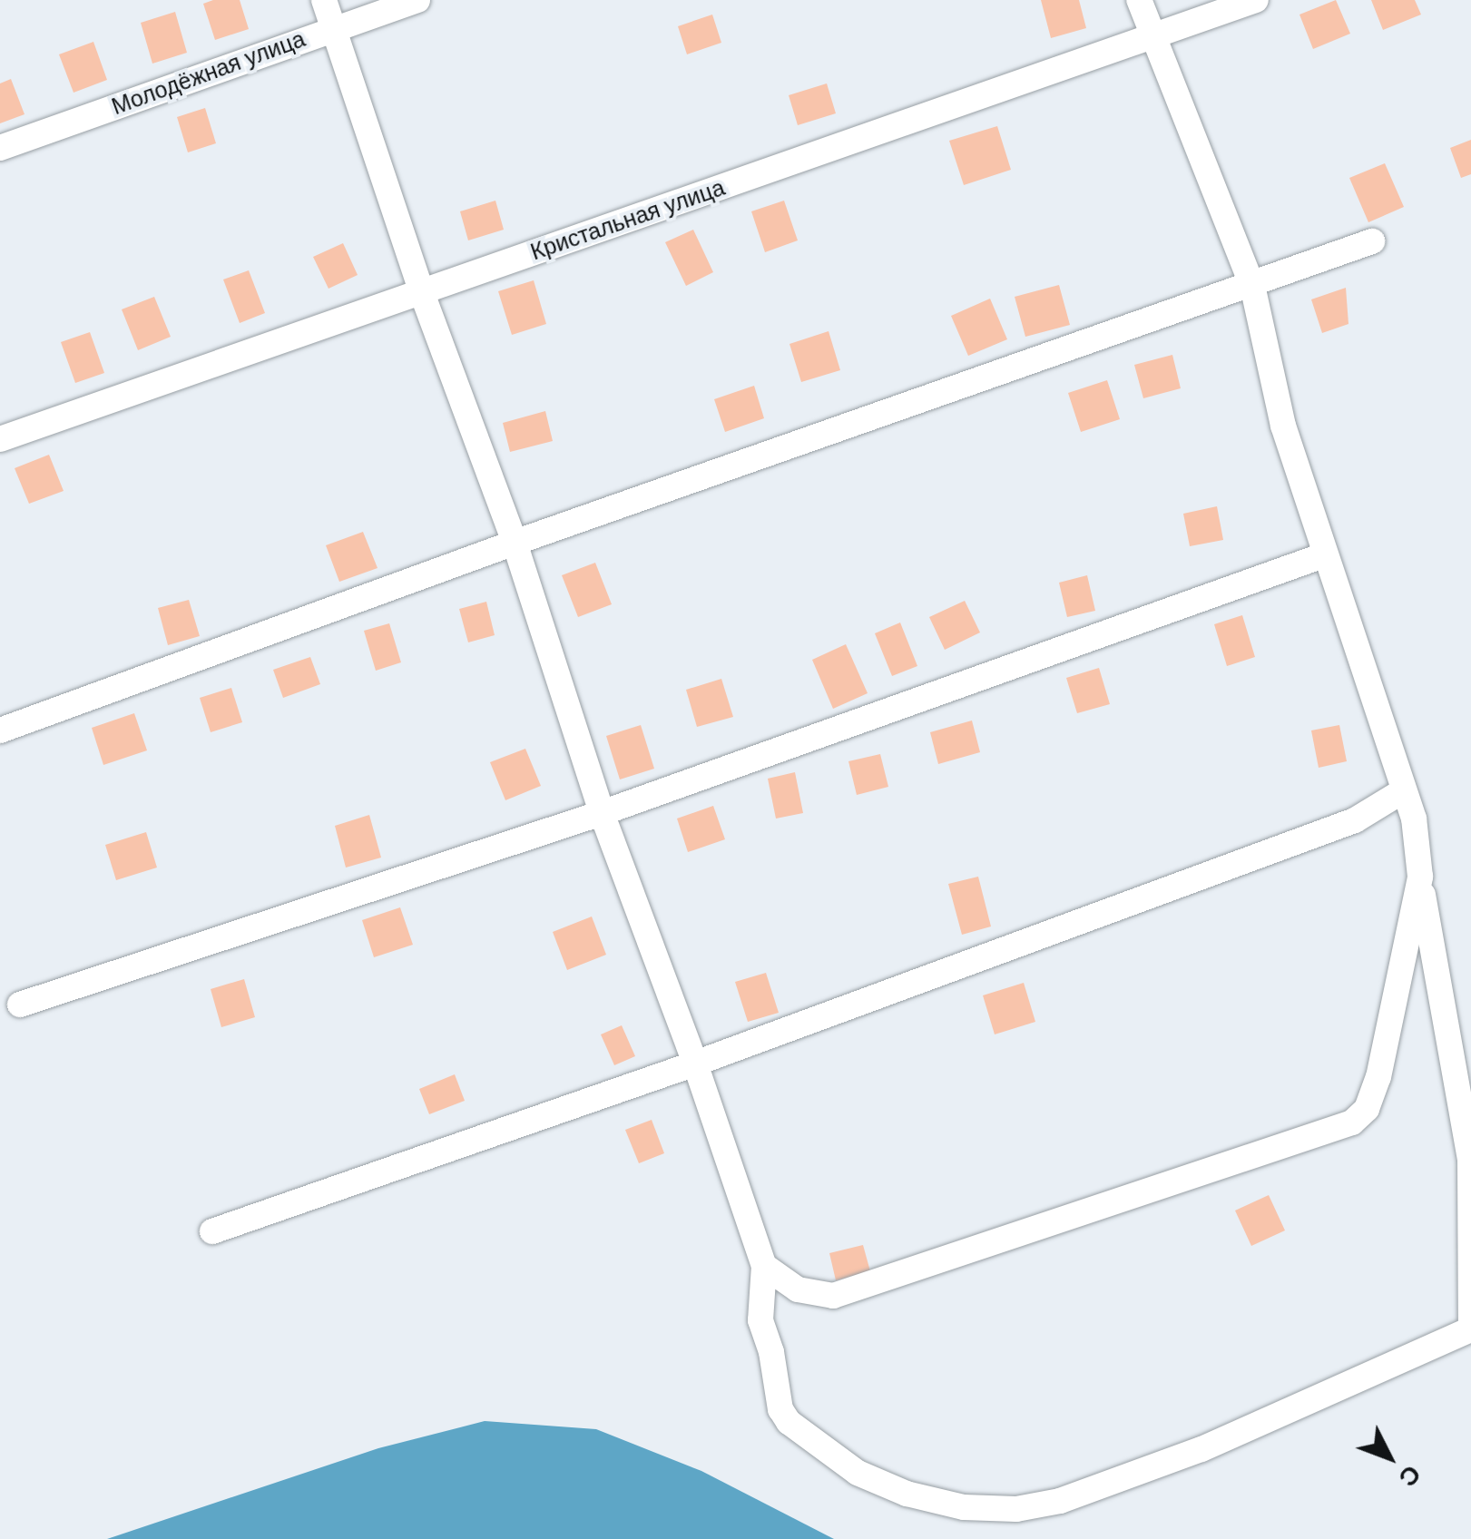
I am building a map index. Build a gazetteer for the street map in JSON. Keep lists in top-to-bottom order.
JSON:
{
  "streets": {
    "street": ["Молодёжная улица", "Кристальная улица"]
  },
  "north": "bottom right"
}
